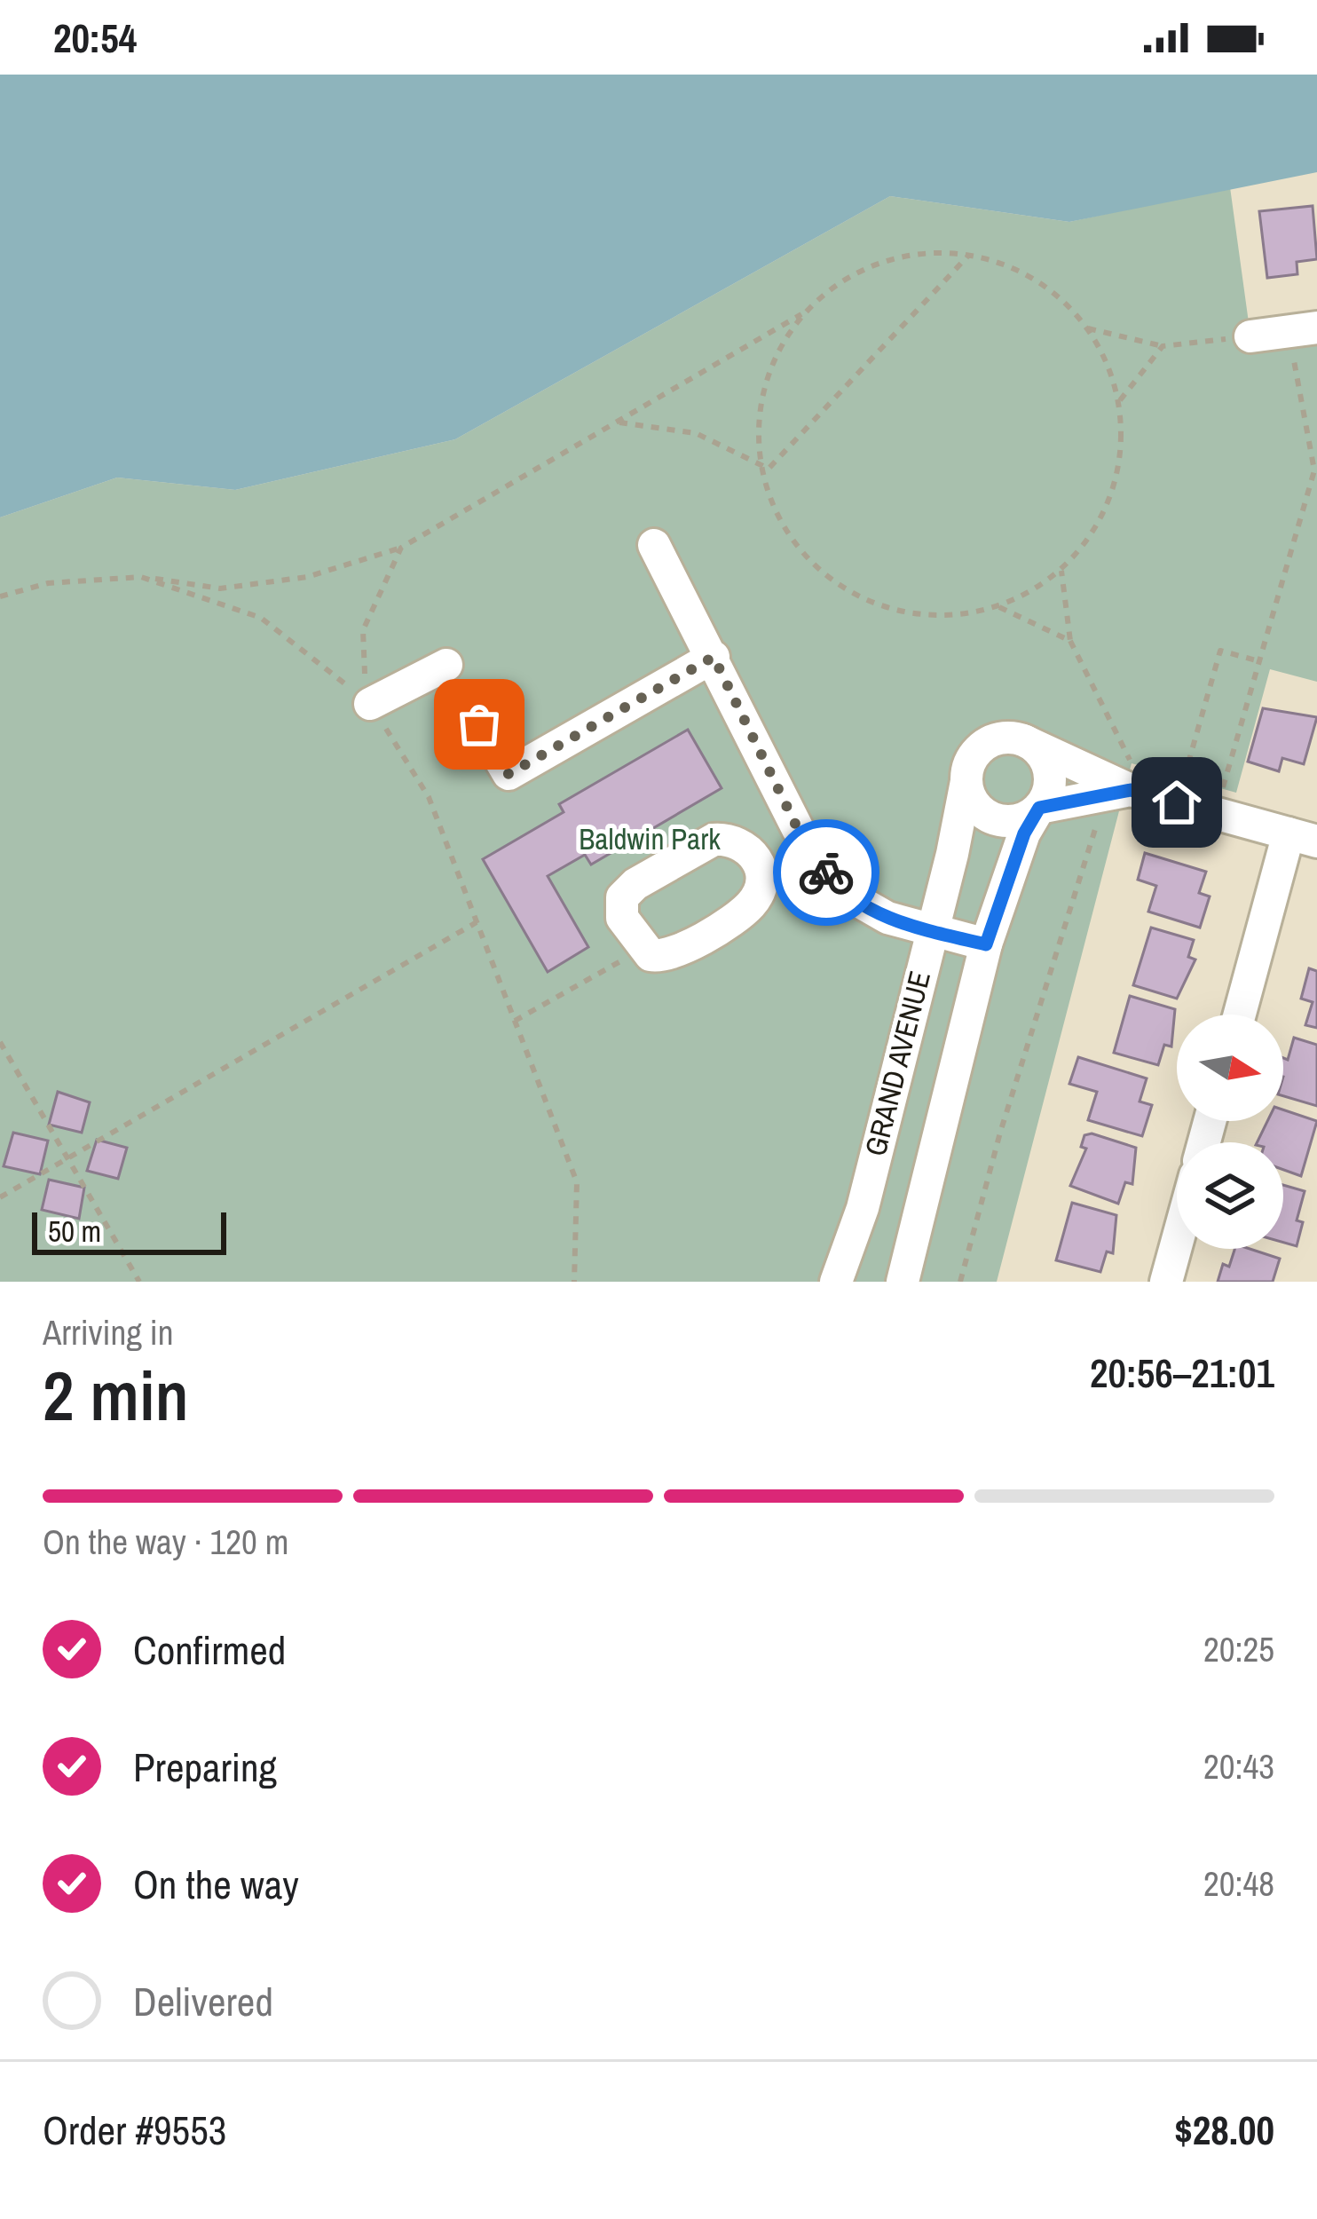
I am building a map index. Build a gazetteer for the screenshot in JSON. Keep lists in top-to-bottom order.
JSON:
{
  "streets": {
    "street": ["GRAND AVENUE"]
  },
  "parks": ["Baldwin Park"],
  "scale_bar": "50 m",
  "north": "right",
  "page": {
    "status": "20:54",
    "scale": "50 m",
    "heading": ["2 min", "Arriving in", "20:56–21:01"],
    "panel": ["Order #9553", "$28.00"],
    "bar": "On the way · 120 m",
    "list": [
      ["Confirmed", "20:25"],
      ["Preparing", "20:43"],
      ["On the way", "20:48"],
      "Delivered"
    ]
  }
}
